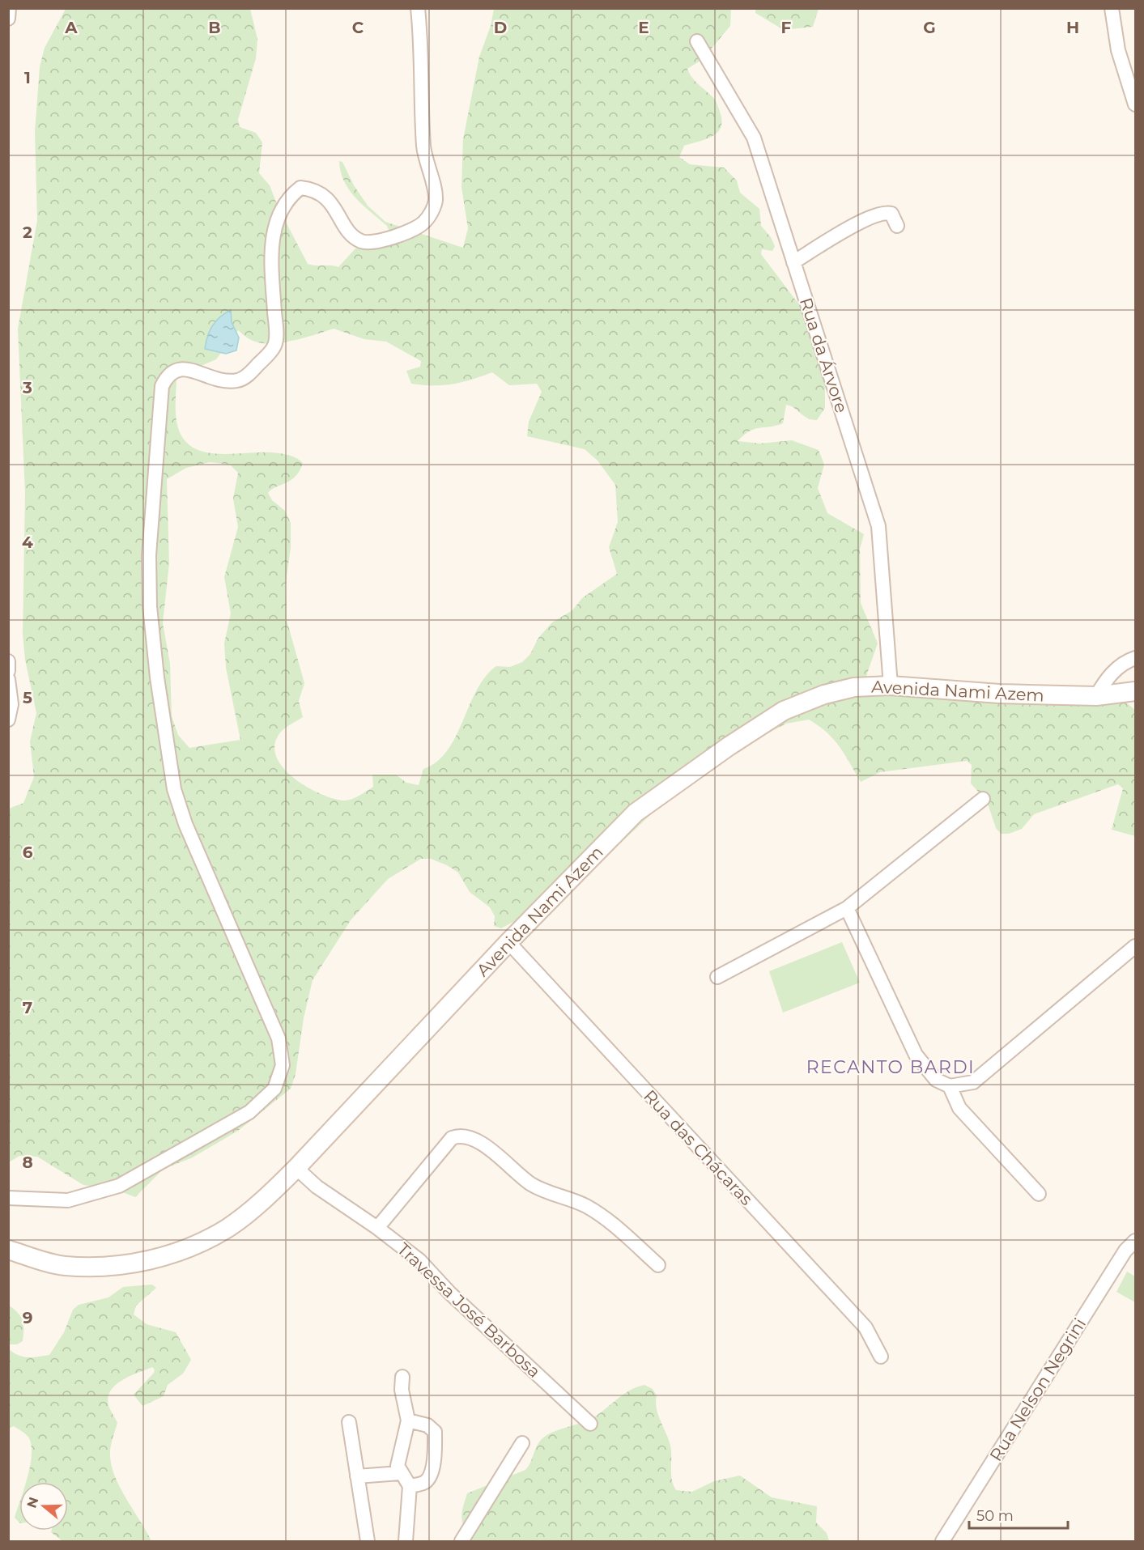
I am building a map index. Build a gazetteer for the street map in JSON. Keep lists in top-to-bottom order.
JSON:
{
  "streets": {
    "street": [
      "Rua da Árvore",
      "Avenida Nami Azem",
      "Rua das Chácaras",
      "Travessa José Barbosa",
      "Rua Nelson Negrini"
    ]
  },
  "crossings": [
    ["Rua da Árvore", "Avenida Nami Azem"],
    ["Avenida Nami Azem", "Rua das Chácaras"],
    ["Avenida Nami Azem", "Travessa José Barbosa"]
  ],
  "districts": ["RECANTO BARDI"],
  "scale_bar": "50 m",
  "north": "left",
  "grid": {
    "columns": [
      "A",
      "B",
      "C",
      "D",
      "E",
      "F",
      "G",
      "H"
    ],
    "rows": [
      "1",
      "2",
      "3",
      "4",
      "5",
      "6",
      "7",
      "8",
      "9"
    ]
  }
}
